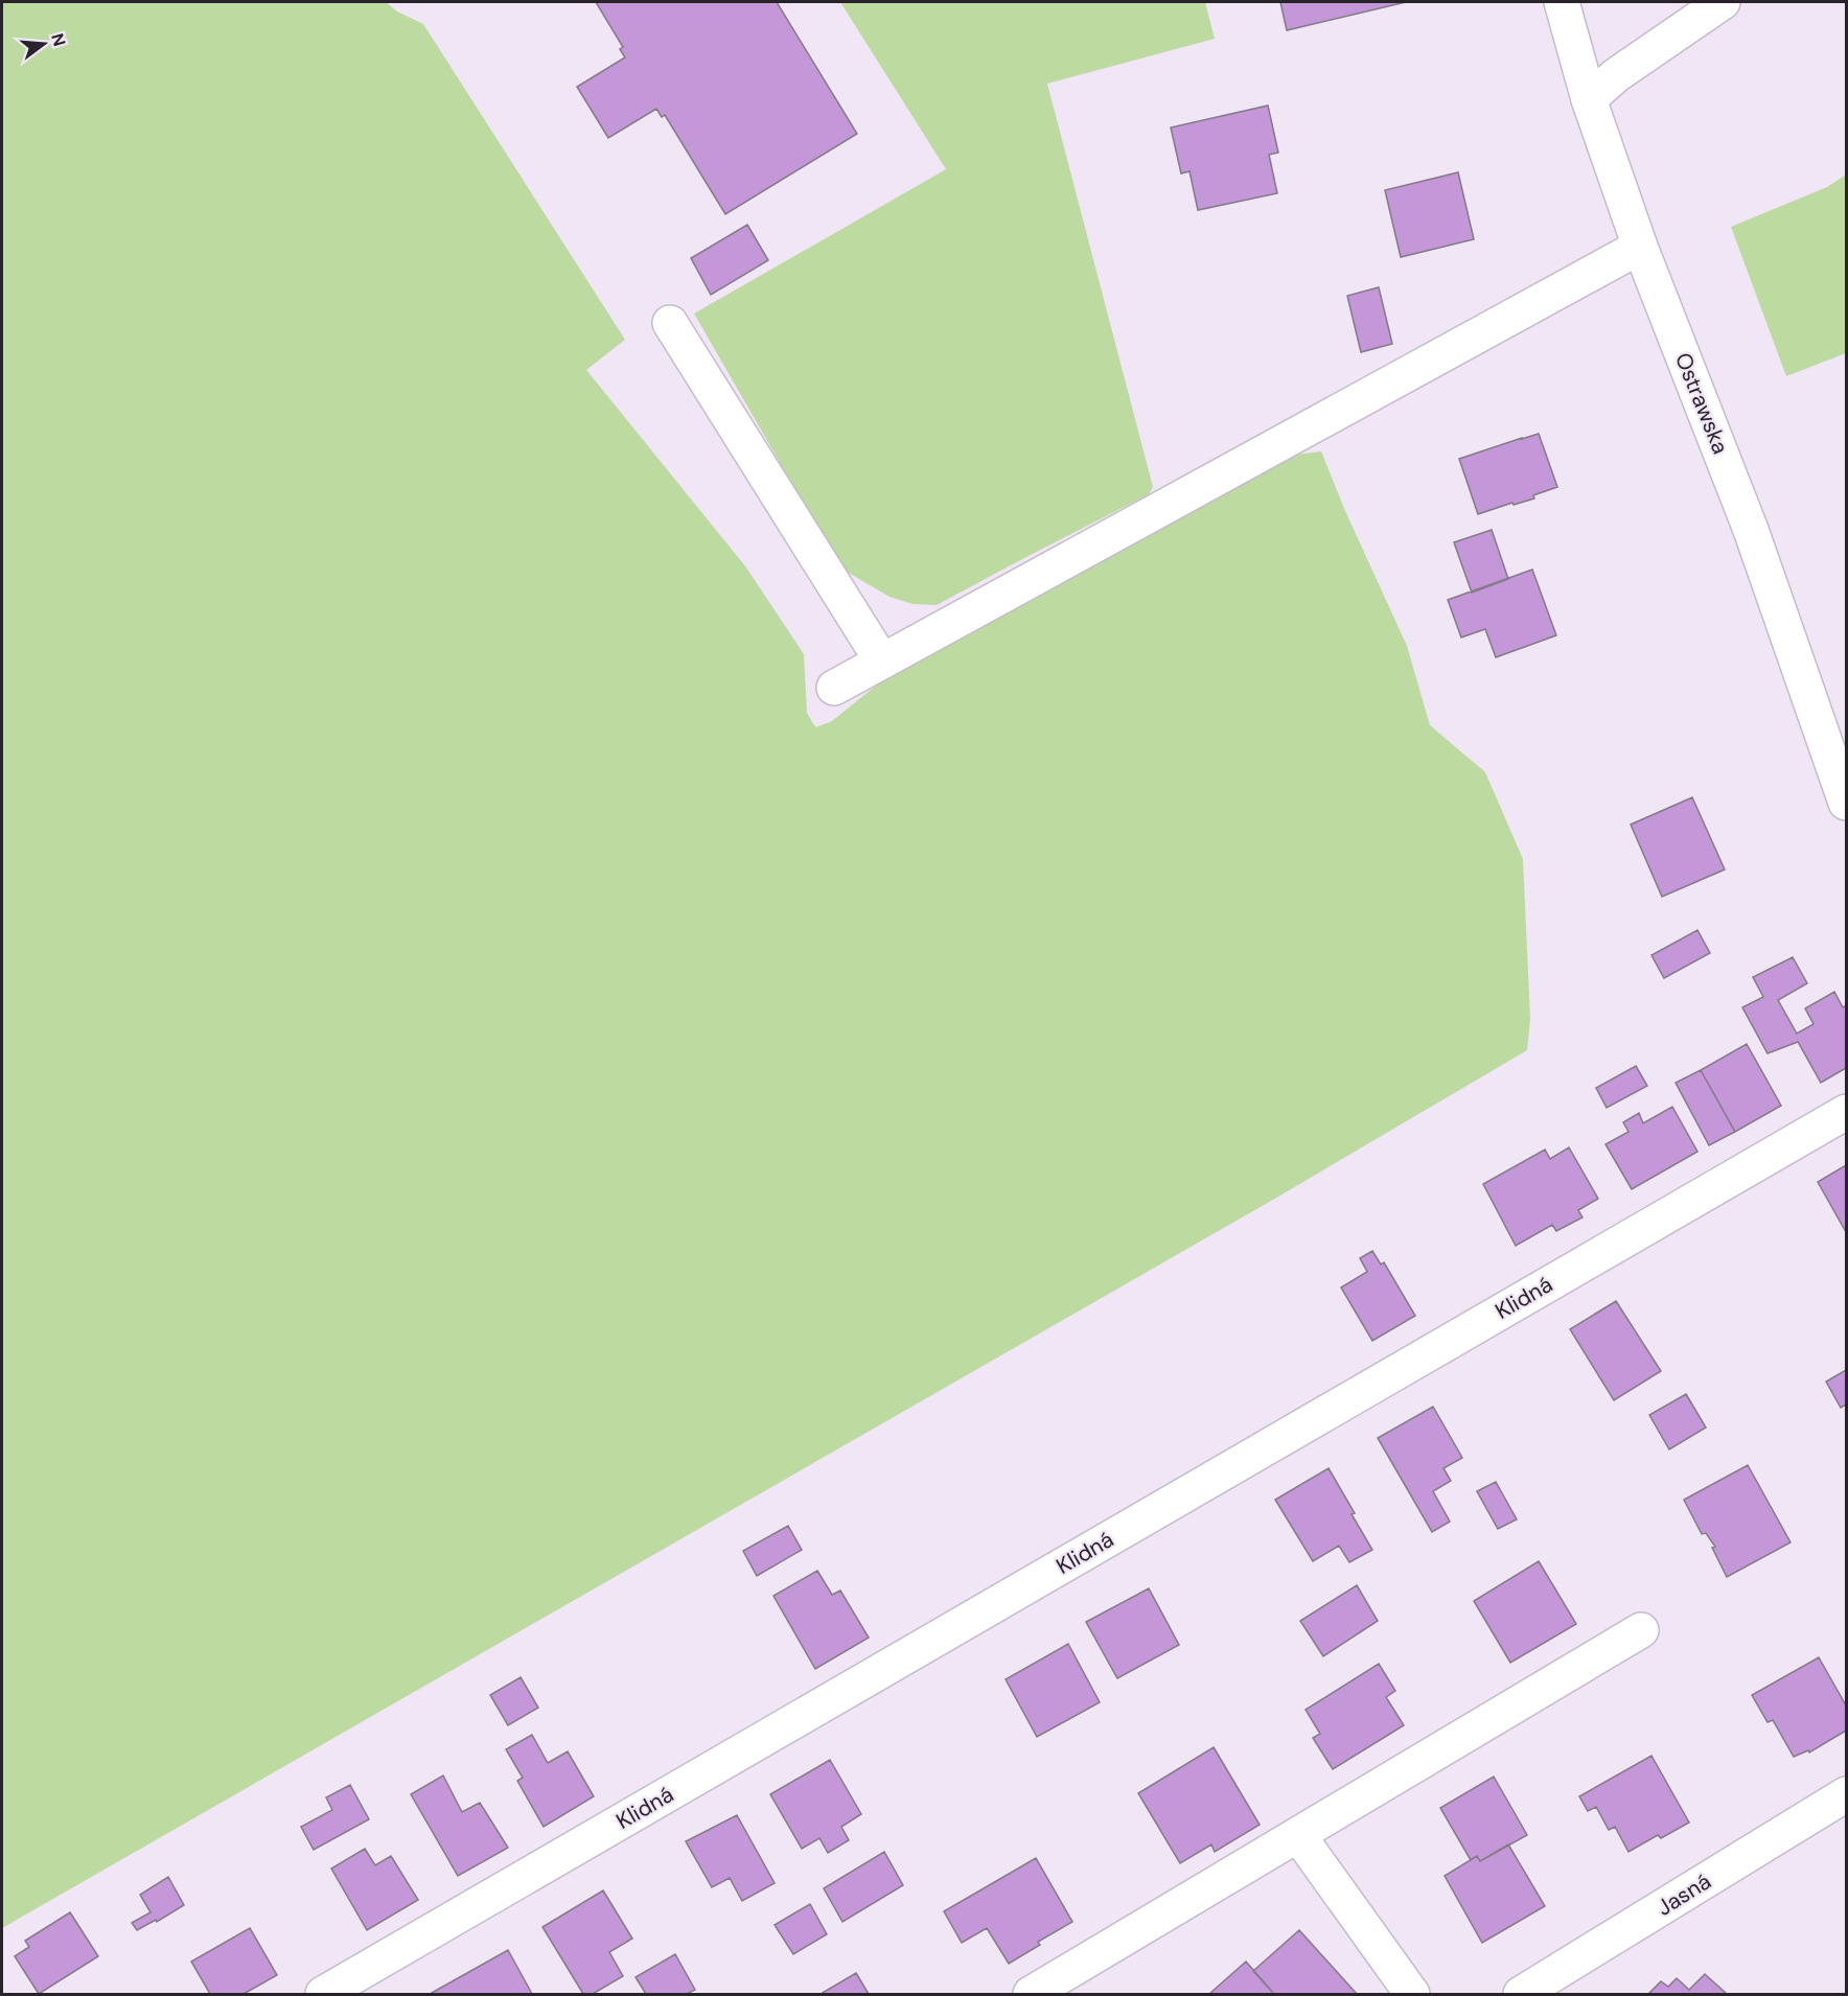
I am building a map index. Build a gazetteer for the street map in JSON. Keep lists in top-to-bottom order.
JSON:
{
  "streets": {
    "street": ["Ostrawska", "Klidná", "Jasná"]
  },
  "north": "right"
}
